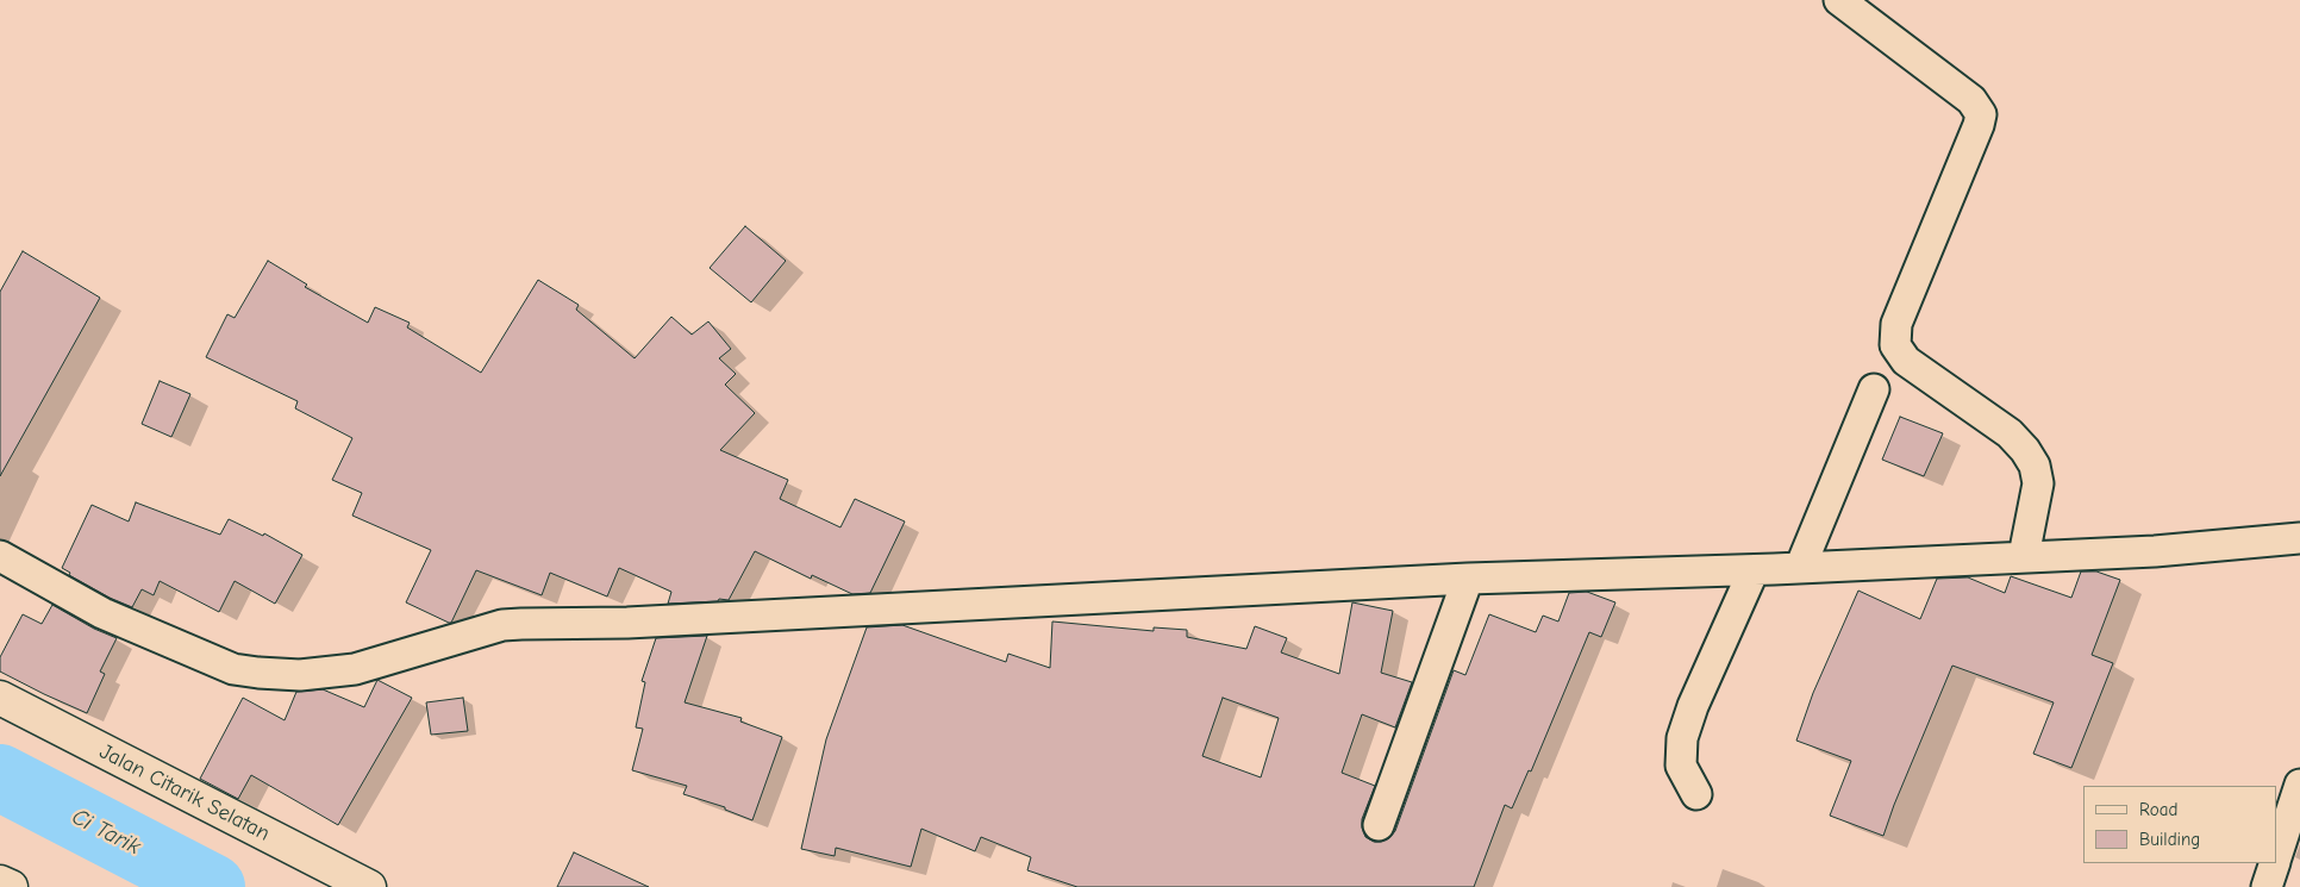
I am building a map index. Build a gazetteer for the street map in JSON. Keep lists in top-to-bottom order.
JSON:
{
  "streets": {
    "street": ["Jalan Citarik Selatan"]
  },
  "water": ["Ci Tarik"],
  "legend": ["Road", "Building"]
}
